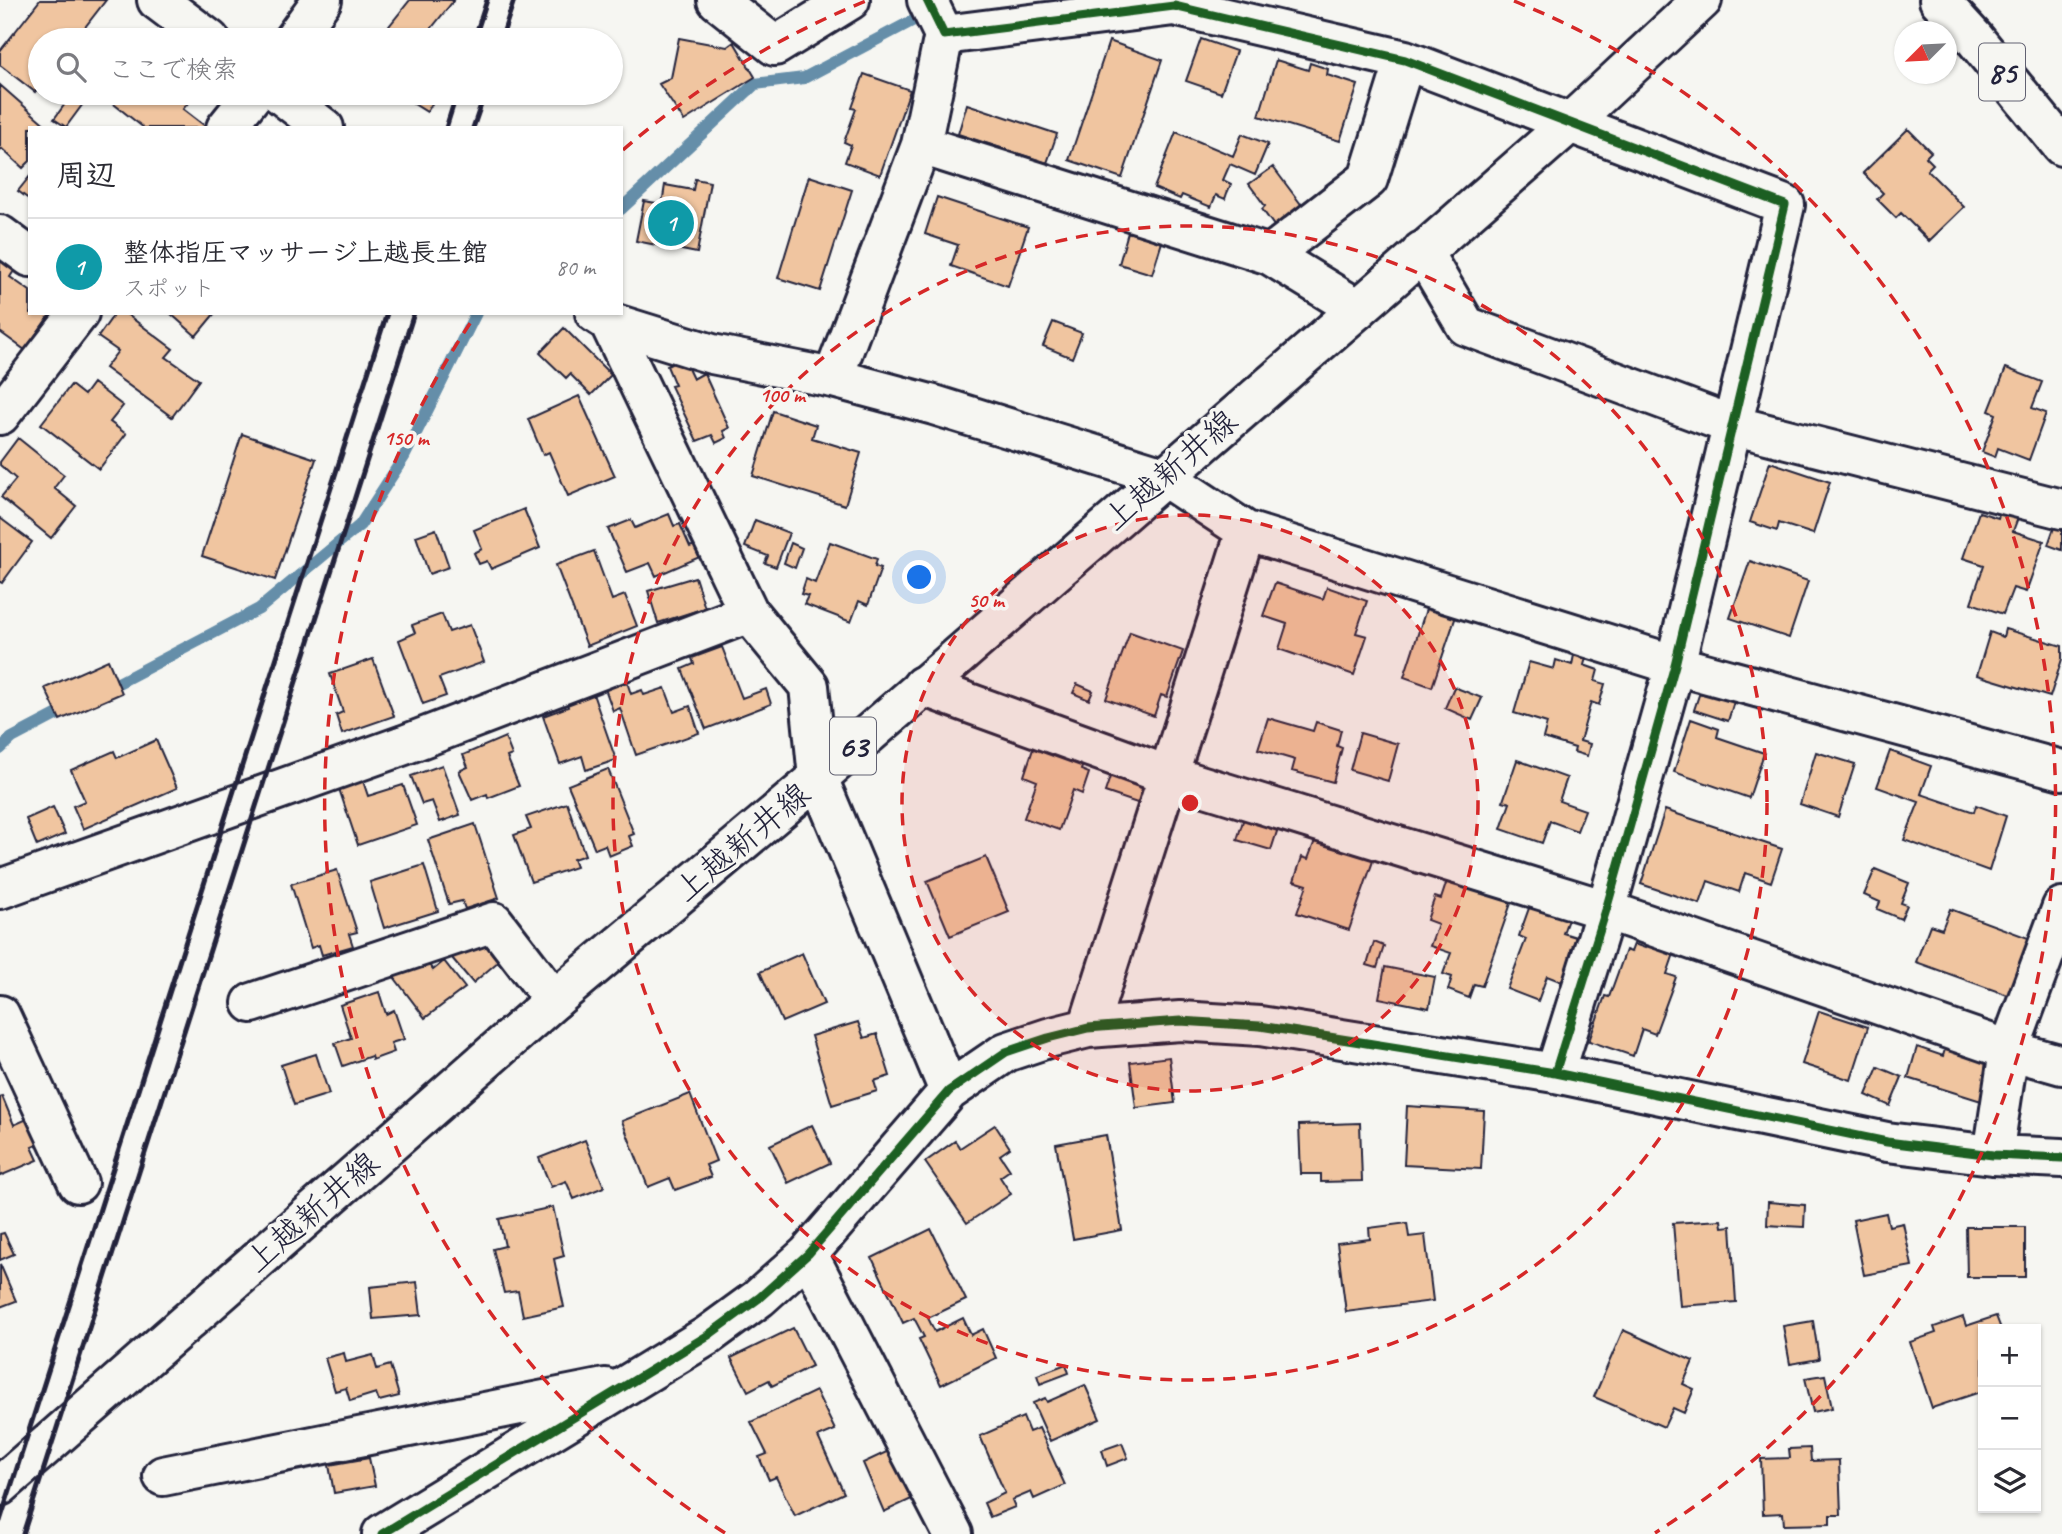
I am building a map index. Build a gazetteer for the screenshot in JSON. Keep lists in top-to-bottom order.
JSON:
{
  "streets": {
    "street": ["85", "上越新井線", "63"]
  },
  "north": "bottom left",
  "page": {
    "search": "ここで検索",
    "heading": "周辺",
    "pins": "1",
    "list": [
      {
        "mark": "1",
        "name": "整体指圧マッサージ上越長生館",
        "note": "スポット",
        "value": "80 m"
      }
    ],
    "map_buttons": ["+", "−"]
  },
  "rings": ["100 m", "150 m", "50 m"]
}
